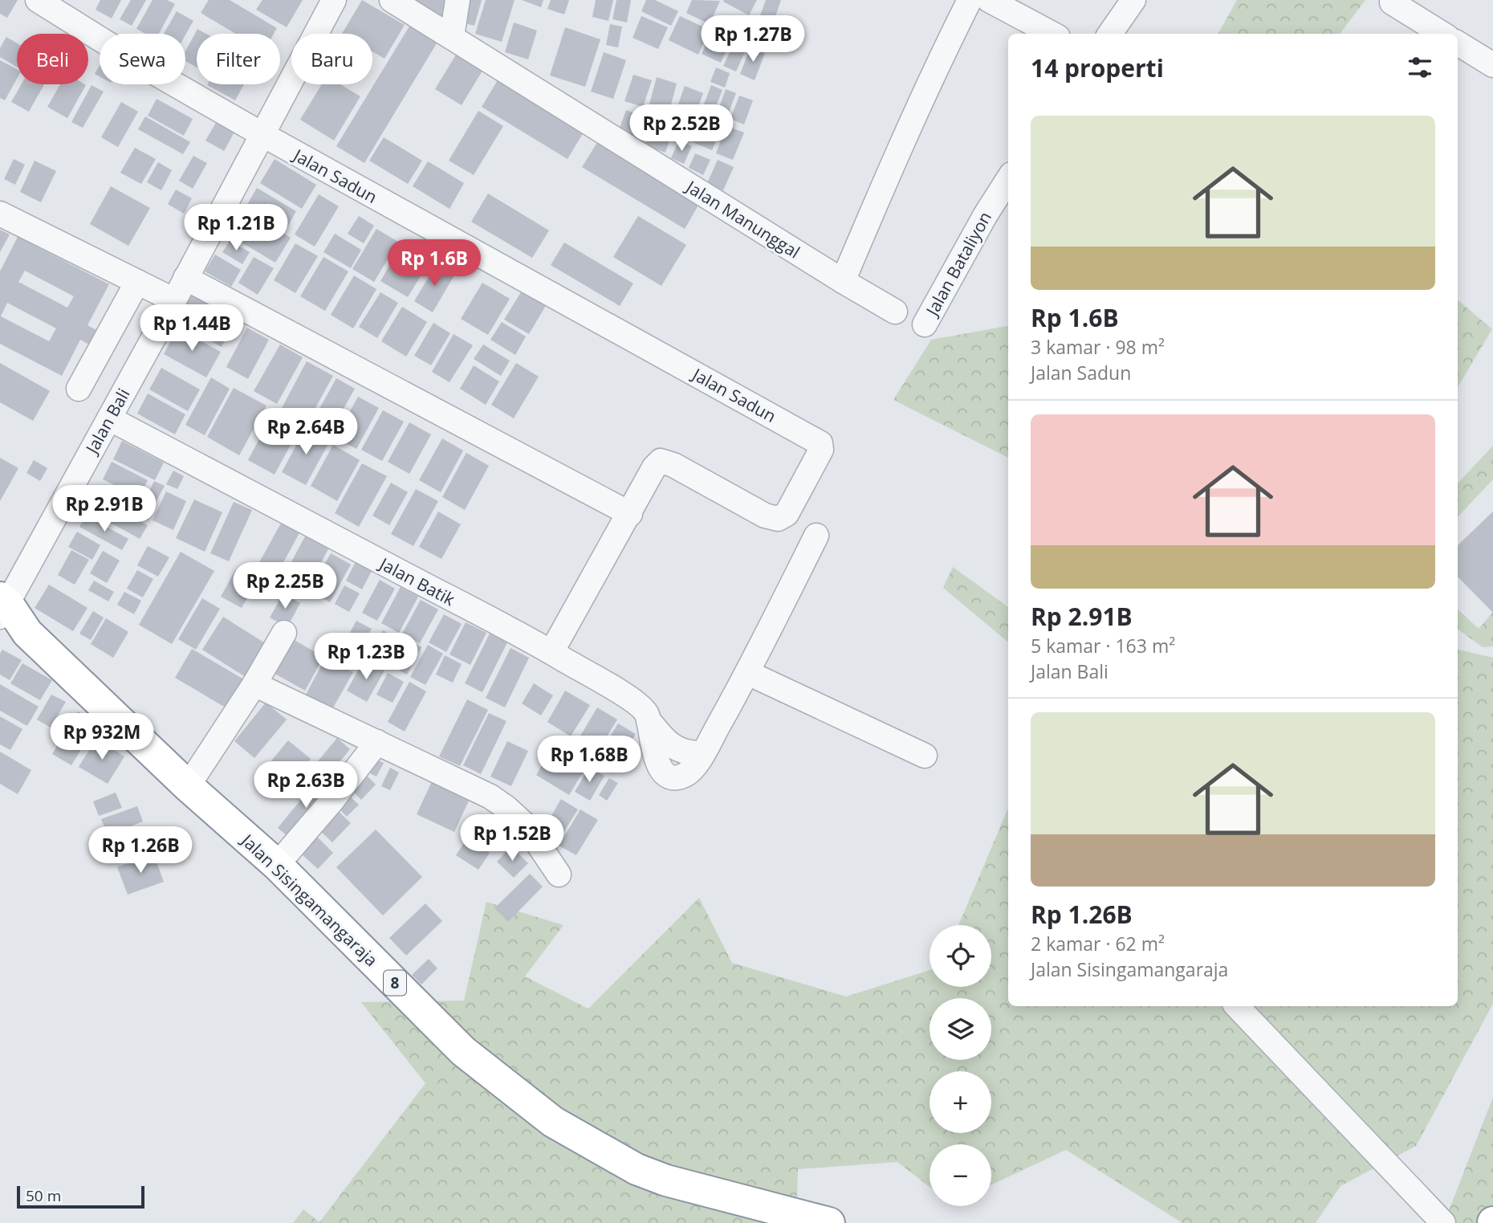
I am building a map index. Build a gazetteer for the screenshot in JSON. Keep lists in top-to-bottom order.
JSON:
{
  "streets": {
    "highway": ["Jalan Sisingamangaraja", "8"],
    "street": [
      "Jalan Sadun",
      "Jalan Manunggal",
      "Jalan Bataliyon",
      "Jalan Bali",
      "Jalan Batik"
    ]
  },
  "crossings": [
    ["Jalan Sadun", "Jalan Bali"],
    ["Jalan Sadun", "Jalan Batik"],
    ["Jalan Bali", "Jalan Batik"],
    ["Jalan Bali", "Jalan Sisingamangaraja"]
  ],
  "scale_bar": "50 m",
  "page": {
    "price": [
      "Rp 1.27B",
      "Rp 2.52B",
      "Rp 1.21B",
      "Rp 1.6B",
      "Rp 1.44B",
      "Rp 2.64B",
      "Rp 2.91B",
      "Rp 2.25B",
      "Rp 1.23B",
      "Rp 932M",
      "Rp 1.68B",
      "Rp 2.63B",
      "Rp 1.52B",
      "Rp 1.26B"
    ],
    "chip": [
      "Beli",
      "Sewa",
      "Filter",
      "Baru"
    ],
    "heading": "14 properti",
    "list": [
      {
        "name": "Rp 1.6B",
        "note": "3 kamar · 98 m² · Jalan Sadun"
      },
      {
        "name": "Rp 2.91B",
        "note": "5 kamar · 163 m² · Jalan Bali"
      },
      {
        "name": "Rp 1.26B",
        "note": "2 kamar · 62 m² · Jalan Sisingamangaraja"
      }
    ],
    "map_buttons": ["+", "−"],
    "scale": "50 m"
  }
}
